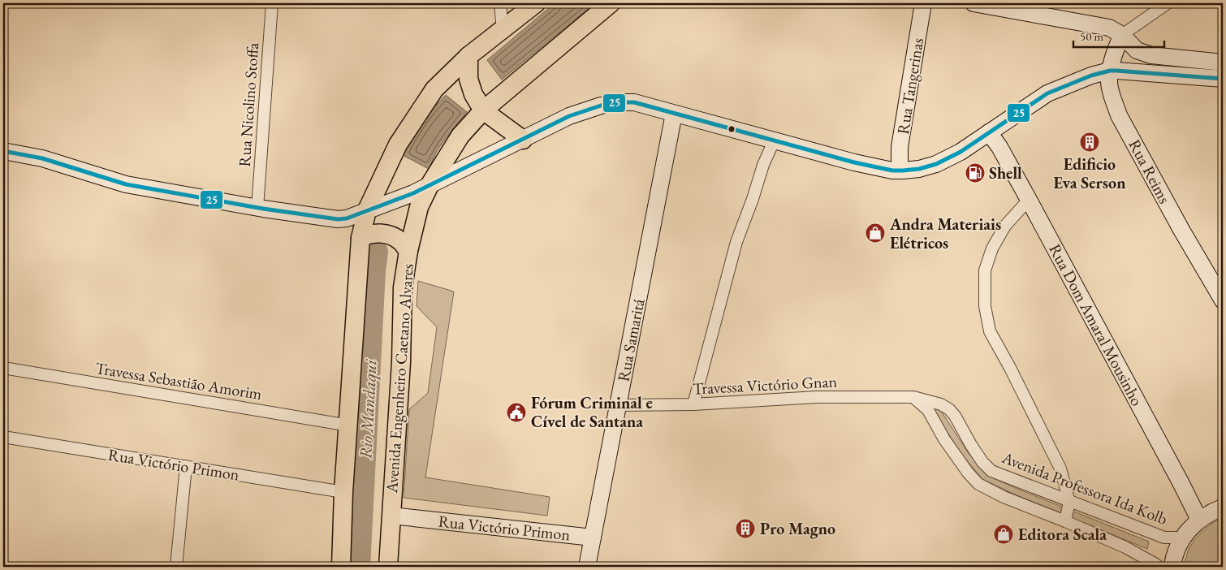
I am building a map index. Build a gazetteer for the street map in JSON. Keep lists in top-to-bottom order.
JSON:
{
  "streets": {
    "main road": [
      "Rua Tangerinas",
      "Rua Reims",
      "Rua Dom Amaral Mousinho",
      "Rua Samaritá",
      "Avenida Engenheiro Caetano Alvares",
      "Rua Victório Primon"
    ],
    "street": [
      "Rua Nicolino Stoffa",
      "Travessa Sebastião Amorim",
      "Travessa Victório Gnan",
      "Avenida Professora Ida Kolb"
    ]
  },
  "crossings": [
    ["Rua Samaritá", "Travessa Victório Gnan"],
    ["Rua Samaritá", "Rua Victório Primon"],
    ["Avenida Engenheiro Caetano Alvares", "Rua Victório Primon"],
    ["Travessa Victório Gnan", "Avenida Professora Ida Kolb"]
  ],
  "water": ["Rio Mandaqui"],
  "places": {
    "building": ["Edificio Eva Serson", "Pro Magno"],
    "fuel station": ["Shell"],
    "shop": ["Andra Materiais Elétricos", "Editora Scala"],
    "public building": ["Fórum Criminal e Cível de Santana"]
  },
  "lines": ["transit line 25"],
  "scale_bar": "50 m"
}
